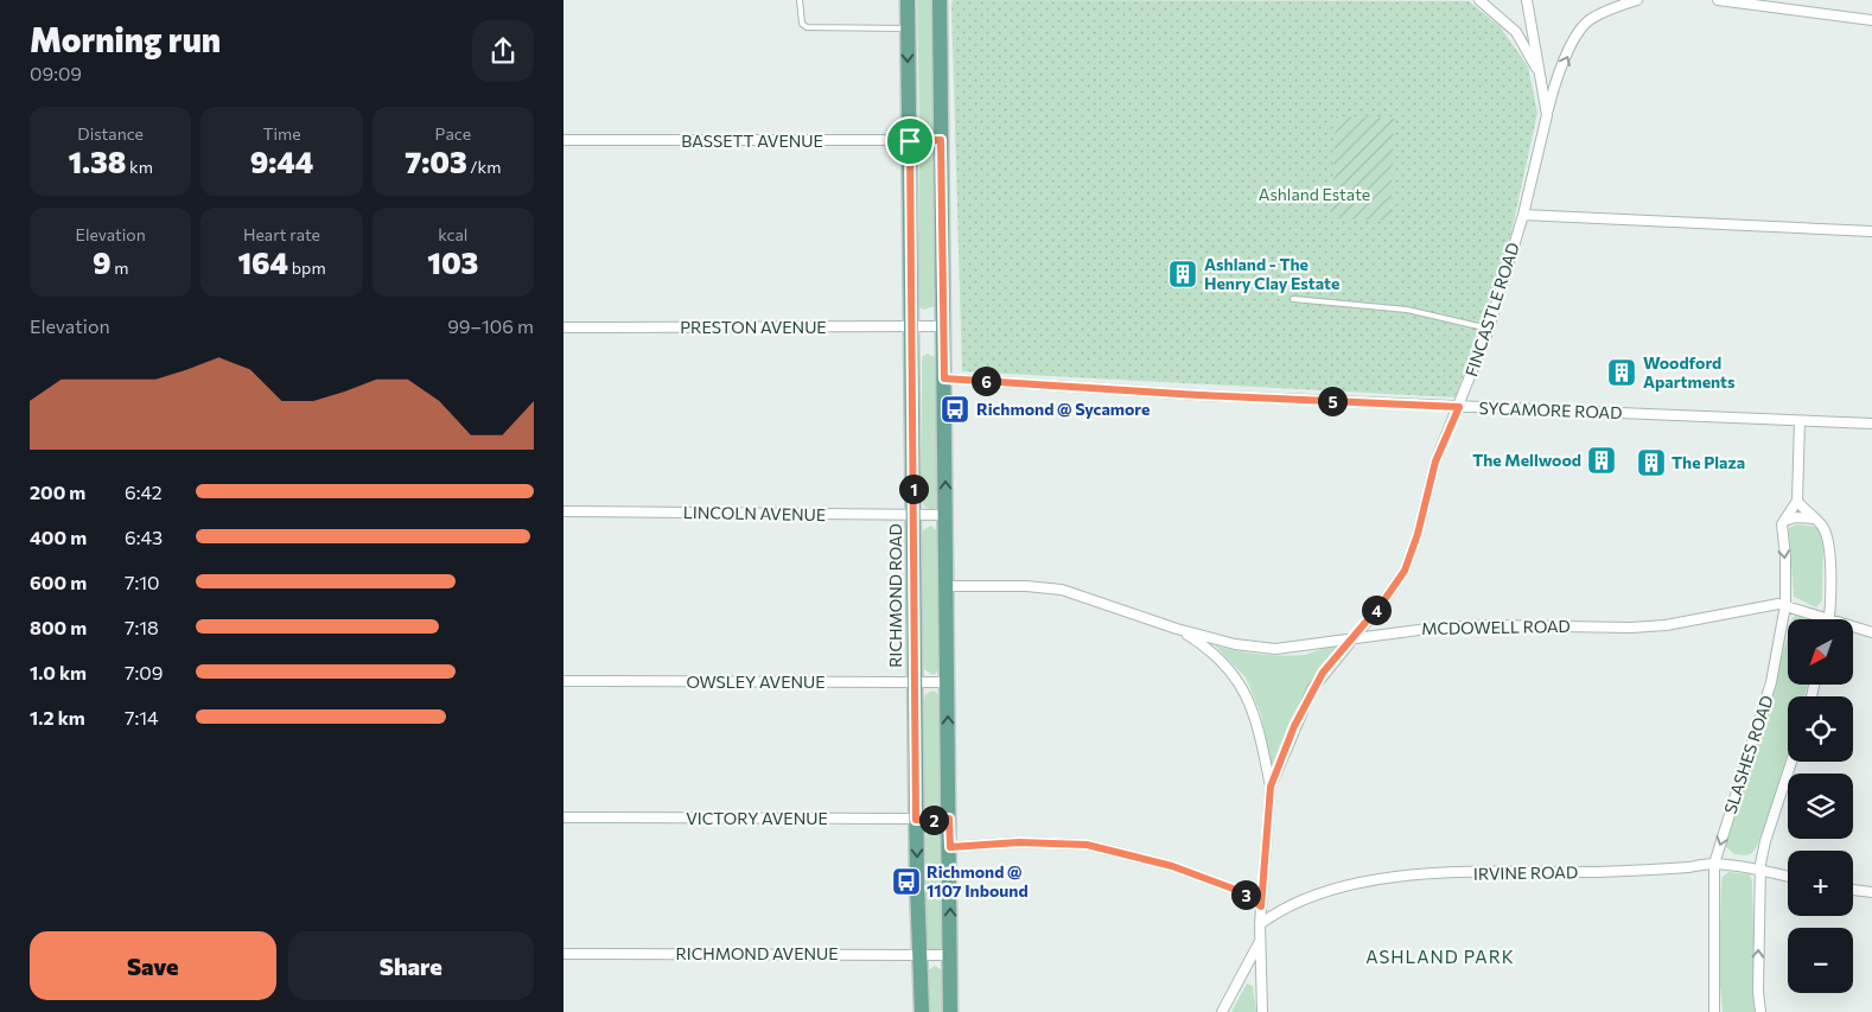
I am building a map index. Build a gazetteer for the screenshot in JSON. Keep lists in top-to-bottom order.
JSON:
{
  "streets": {
    "main road": ["RICHMOND ROAD"],
    "street": [
      "BASSETT AVENUE",
      "FINCASTLE ROAD",
      "PRESTON AVENUE",
      "SYCAMORE ROAD",
      "LINCOLN AVENUE",
      "MCDOWELL ROAD",
      "OWSLEY AVENUE",
      "SLASHES ROAD",
      "VICTORY AVENUE",
      "IRVINE ROAD",
      "RICHMOND AVENUE"
    ]
  },
  "crossings": [
    ["BASSETT AVENUE", "RICHMOND ROAD"],
    ["FINCASTLE ROAD", "SYCAMORE ROAD"],
    ["FINCASTLE ROAD", "MCDOWELL ROAD"],
    ["FINCASTLE ROAD", "IRVINE ROAD"],
    ["PRESTON AVENUE", "RICHMOND ROAD"],
    ["LINCOLN AVENUE", "RICHMOND ROAD"],
    ["RICHMOND ROAD", "OWSLEY AVENUE"],
    ["RICHMOND ROAD", "VICTORY AVENUE"],
    ["RICHMOND ROAD", "RICHMOND AVENUE"],
    ["MCDOWELL ROAD", "SLASHES ROAD"],
    ["SLASHES ROAD", "IRVINE ROAD"]
  ],
  "districts": ["ASHLAND PARK"],
  "parks": ["Ashland Estate"],
  "places": {
    "building": [
      "Ashland - The Henry Clay Estate",
      "Woodford Apartments",
      "The Mellwood",
      "The Plaza"
    ],
    "bus stop": ["Richmond @ Sycamore", "Richmond @ 1107 Inbound"]
  },
  "north": "bottom left",
  "page": {
    "heading": ["Morning run", "09:09"],
    "stats": [
      ["Distance", "1.38 km"],
      ["Time", "9:44"],
      ["Pace", "7:03 /km"],
      ["Elevation", "9 m"],
      ["Heart rate", "164 bpm"],
      ["kcal", "103"]
    ],
    "chart": ["Elevation", "99–106 m"],
    "pins": [
      "6",
      "5",
      "1",
      "4",
      "2",
      "3"
    ],
    "list": [
      {
        "name": "200 m",
        "note": "6:42"
      },
      {
        "name": "400 m",
        "note": "6:43"
      },
      {
        "name": "600 m",
        "note": "7:10"
      },
      {
        "name": "800 m",
        "note": "7:18"
      },
      {
        "name": "1.0 km",
        "note": "7:09"
      },
      {
        "name": "1.2 km",
        "note": "7:14"
      }
    ],
    "map_buttons": ["+", "−"],
    "buttons": ["Save", "Share"]
  }
}
